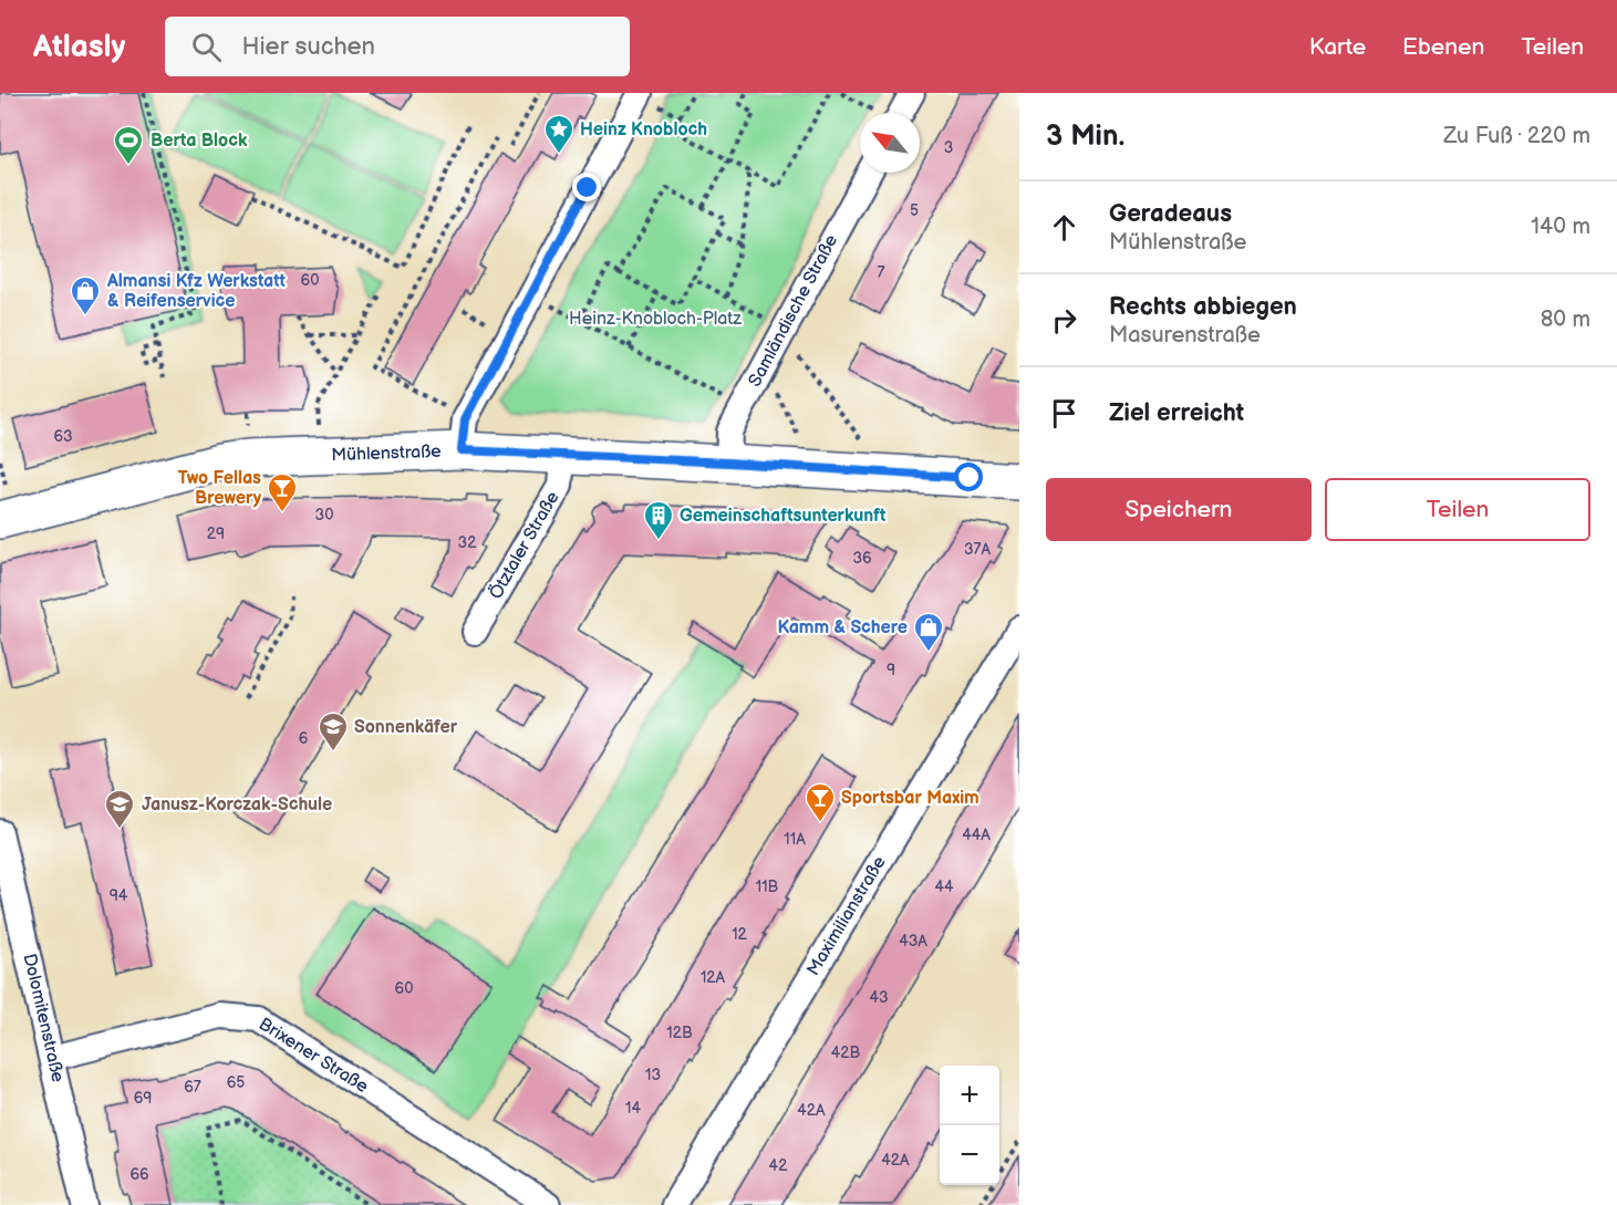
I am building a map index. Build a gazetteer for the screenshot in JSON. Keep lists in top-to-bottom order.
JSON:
{
  "streets": {
    "main road": ["Mühlenstraße"],
    "street": [
      "Samländische Straße",
      "Ötztaler Straße",
      "Maximilianstraße",
      "Dolomitenstraße",
      "Brixener Straße"
    ]
  },
  "crossings": [
    ["Samländische Straße", "Mühlenstraße"],
    ["Mühlenstraße", "Ötztaler Straße"],
    ["Dolomitenstraße", "Brixener Straße"]
  ],
  "parks": ["Heinz-Knobloch-Platz"],
  "places": {
    "place": ["Heinz Knobloch"],
    "sports": ["Berta Block"],
    "shop": ["Almansi Kfz Werkstatt & Reifenservice", "Kamm & Schere"],
    "bar": ["Two Fellas Brewery", "Sportsbar Maxim"],
    "building": ["Gemeinschaftsunterkunft"],
    "school or university": ["Sonnenkäfer", "Janusz-Korczak-Schule"]
  },
  "house_numbers": [
    "3",
    "5",
    "7",
    "60",
    "63",
    "30",
    "29",
    "32",
    "37A",
    "36",
    "9",
    "6",
    "44A",
    "11A",
    "11B",
    "44",
    "94",
    "12",
    "43A",
    "12A",
    "60",
    "43",
    "12B",
    "42B",
    "13",
    "65",
    "67",
    "69",
    "14",
    "42A",
    "42A",
    "42",
    "66"
  ],
  "north": "top left",
  "page": {
    "header": "Atlasly",
    "search": "Hier suchen",
    "nav": ["Karte", "Ebenen", "Teilen"],
    "heading": ["3 Min.", "Zu Fuß · 220 m"],
    "list": [
      ["Geradeaus", "Mühlenstraße", "140 m"],
      ["Rechts abbiegen", "Masurenstraße", "80 m"],
      "Ziel erreicht"
    ],
    "buttons": ["Speichern", "Teilen"],
    "map_buttons": ["+", "−"]
  }
}
